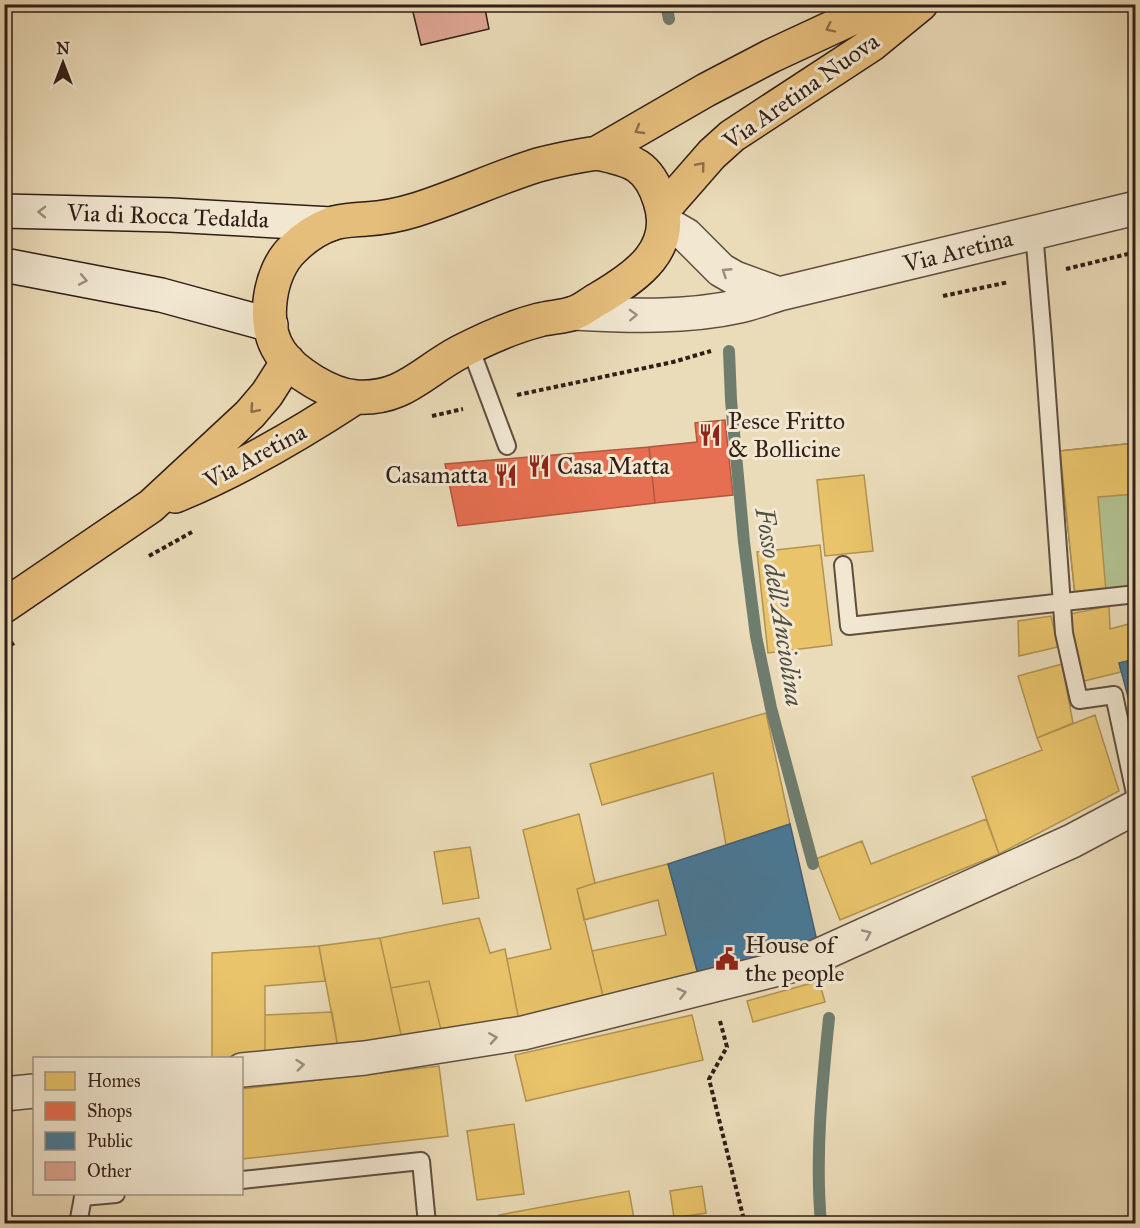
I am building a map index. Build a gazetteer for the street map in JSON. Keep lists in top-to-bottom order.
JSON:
{
  "streets": {
    "main road": ["Via Aretina Nuova", "Via Aretina"],
    "street": ["Via di Rocca Tedalda"]
  },
  "water": ["Fosso dell'Anciolina"],
  "places": {
    "restaurant": ["Pesce Fritto & Bollicine", "Casa Matta", "Casamatta"],
    "public building": ["House of the people"]
  },
  "legend": [
    "Homes",
    "Shops",
    "Public",
    "Other"
  ],
  "north": "top"
}
